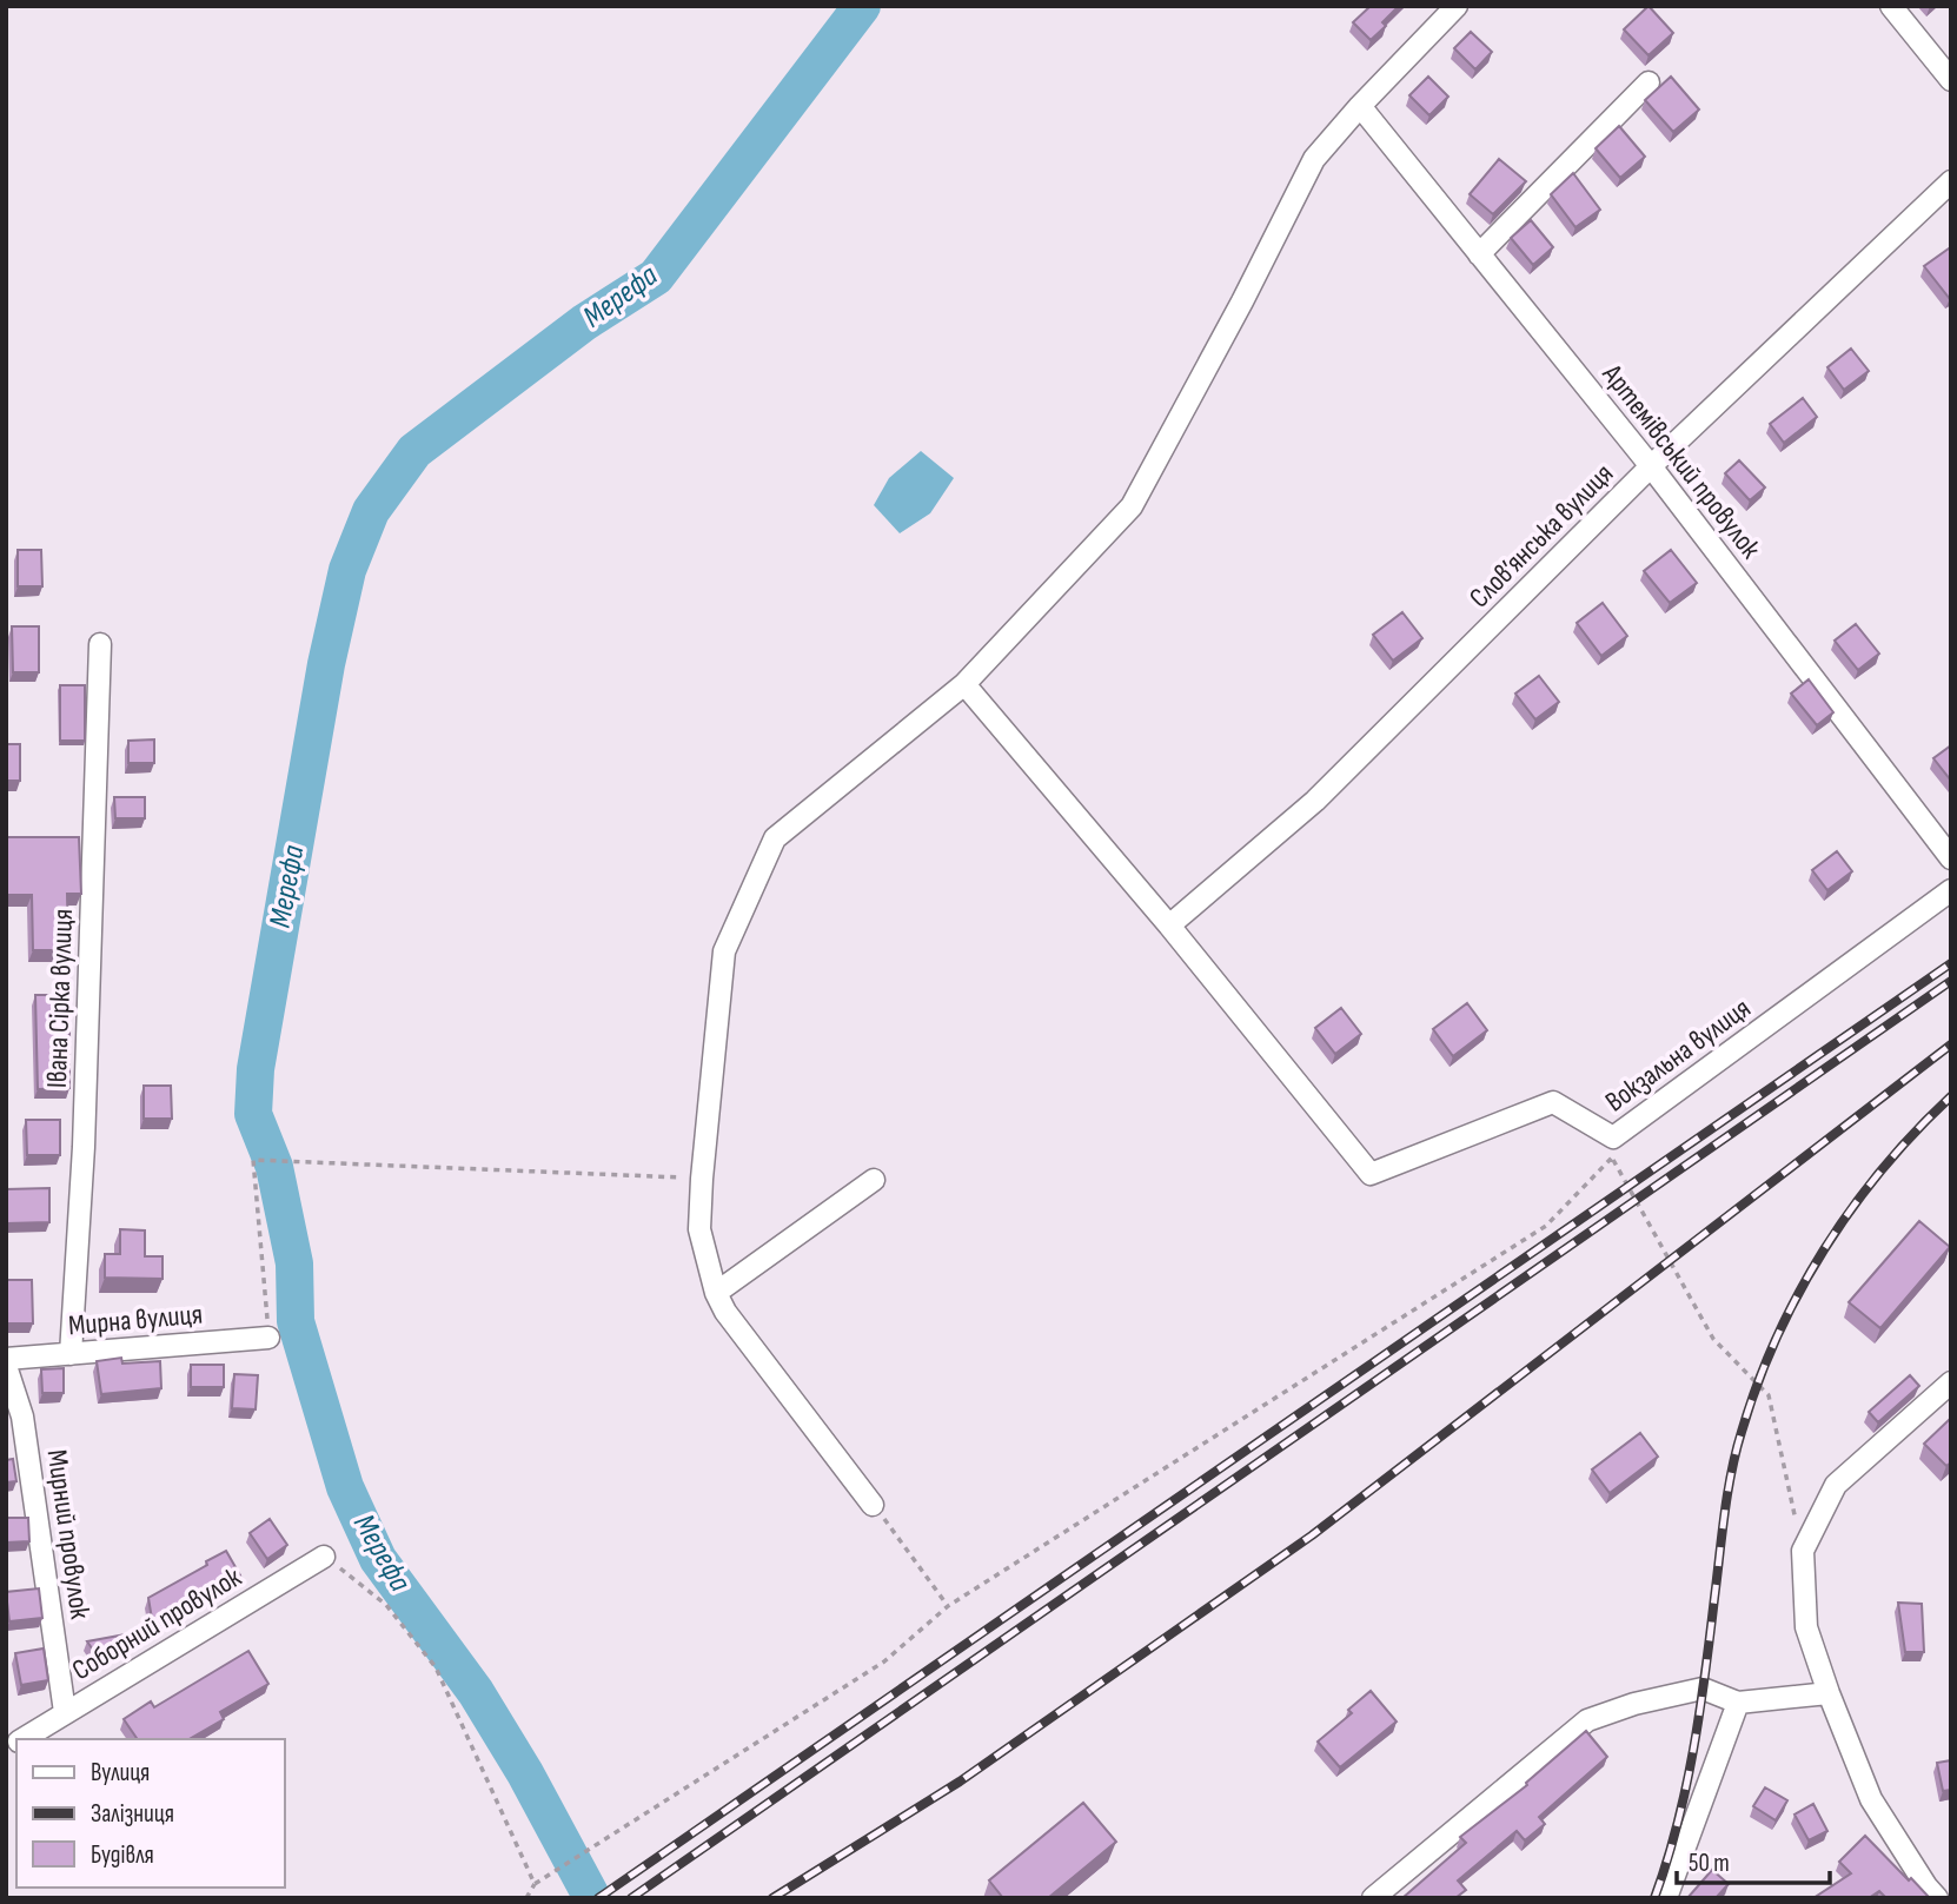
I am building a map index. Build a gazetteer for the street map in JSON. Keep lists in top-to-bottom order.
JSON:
{
  "streets": {
    "street": [
      "Артемівський провулок",
      "Слов’янська вулиця",
      "Івана Сірка вулиця",
      "Вокзальна вулиця",
      "Мирна вулиця",
      "Мирний провулок",
      "Соборний провулок"
    ]
  },
  "crossings": [
    ["Артемівський провулок", "Слов’янська вулиця"],
    ["Слов’янська вулиця", "Вокзальна вулиця"],
    ["Івана Сірка вулиця", "Мирна вулиця"],
    ["Мирний провулок", "Соборний провулок"]
  ],
  "water": ["Мерефа"],
  "legend": ["Вулиця", "Залізниця", "Будівля"],
  "scale_bar": "50 m"
}
